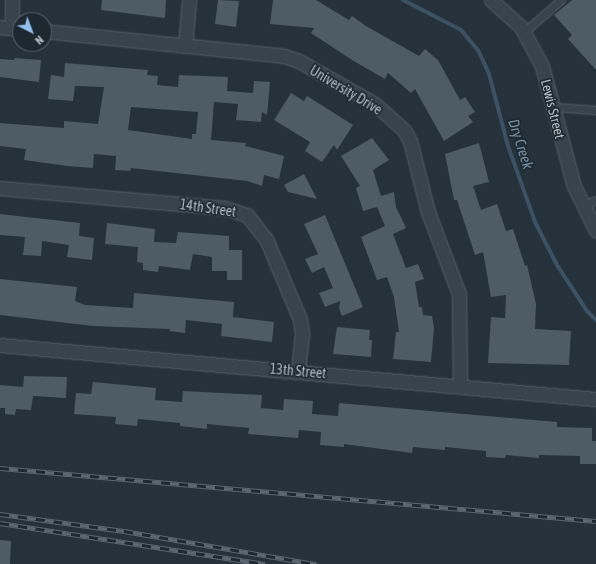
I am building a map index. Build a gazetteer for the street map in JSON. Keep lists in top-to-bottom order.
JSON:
{
  "streets": {
    "street": [
      "University Drive",
      "Lewis Street",
      "14th Street",
      "13th Street"
    ]
  },
  "crossings": [
    ["University Drive", "13th Street"],
    ["14th Street", "13th Street"]
  ],
  "water": ["Dry Creek"],
  "north": "bottom right"
}
